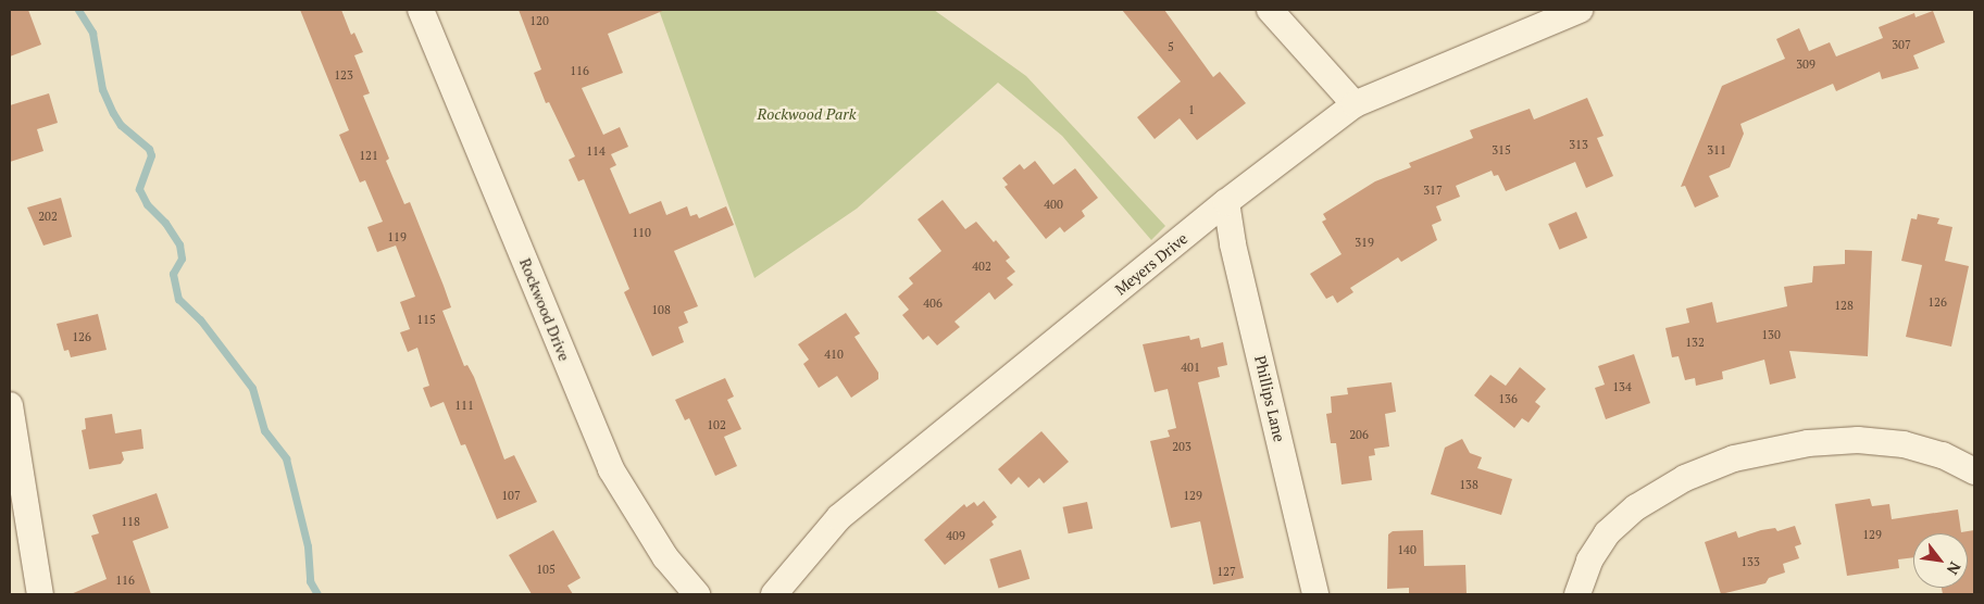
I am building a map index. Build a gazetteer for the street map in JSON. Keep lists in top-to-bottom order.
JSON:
{
  "streets": {
    "street": ["Meyers Drive", "Rockwood Drive", "Phillips Lane"]
  },
  "crossings": [
    ["Meyers Drive", "Phillips Lane"]
  ],
  "parks": ["Rockwood Park"],
  "house_numbers": [
    "120",
    "307",
    "5",
    "309",
    "116",
    "123",
    "1",
    "313",
    "315",
    "311",
    "114",
    "121",
    "317",
    "400",
    "202",
    "110",
    "119",
    "319",
    "402",
    "126",
    "406",
    "128",
    "108",
    "115",
    "130",
    "126",
    "132",
    "410",
    "401",
    "134",
    "136",
    "111",
    "102",
    "206",
    "203",
    "138",
    "107",
    "129",
    "118",
    "129",
    "409",
    "140",
    "133",
    "105",
    "127",
    "116"
  ],
  "north": "bottom right"
}
